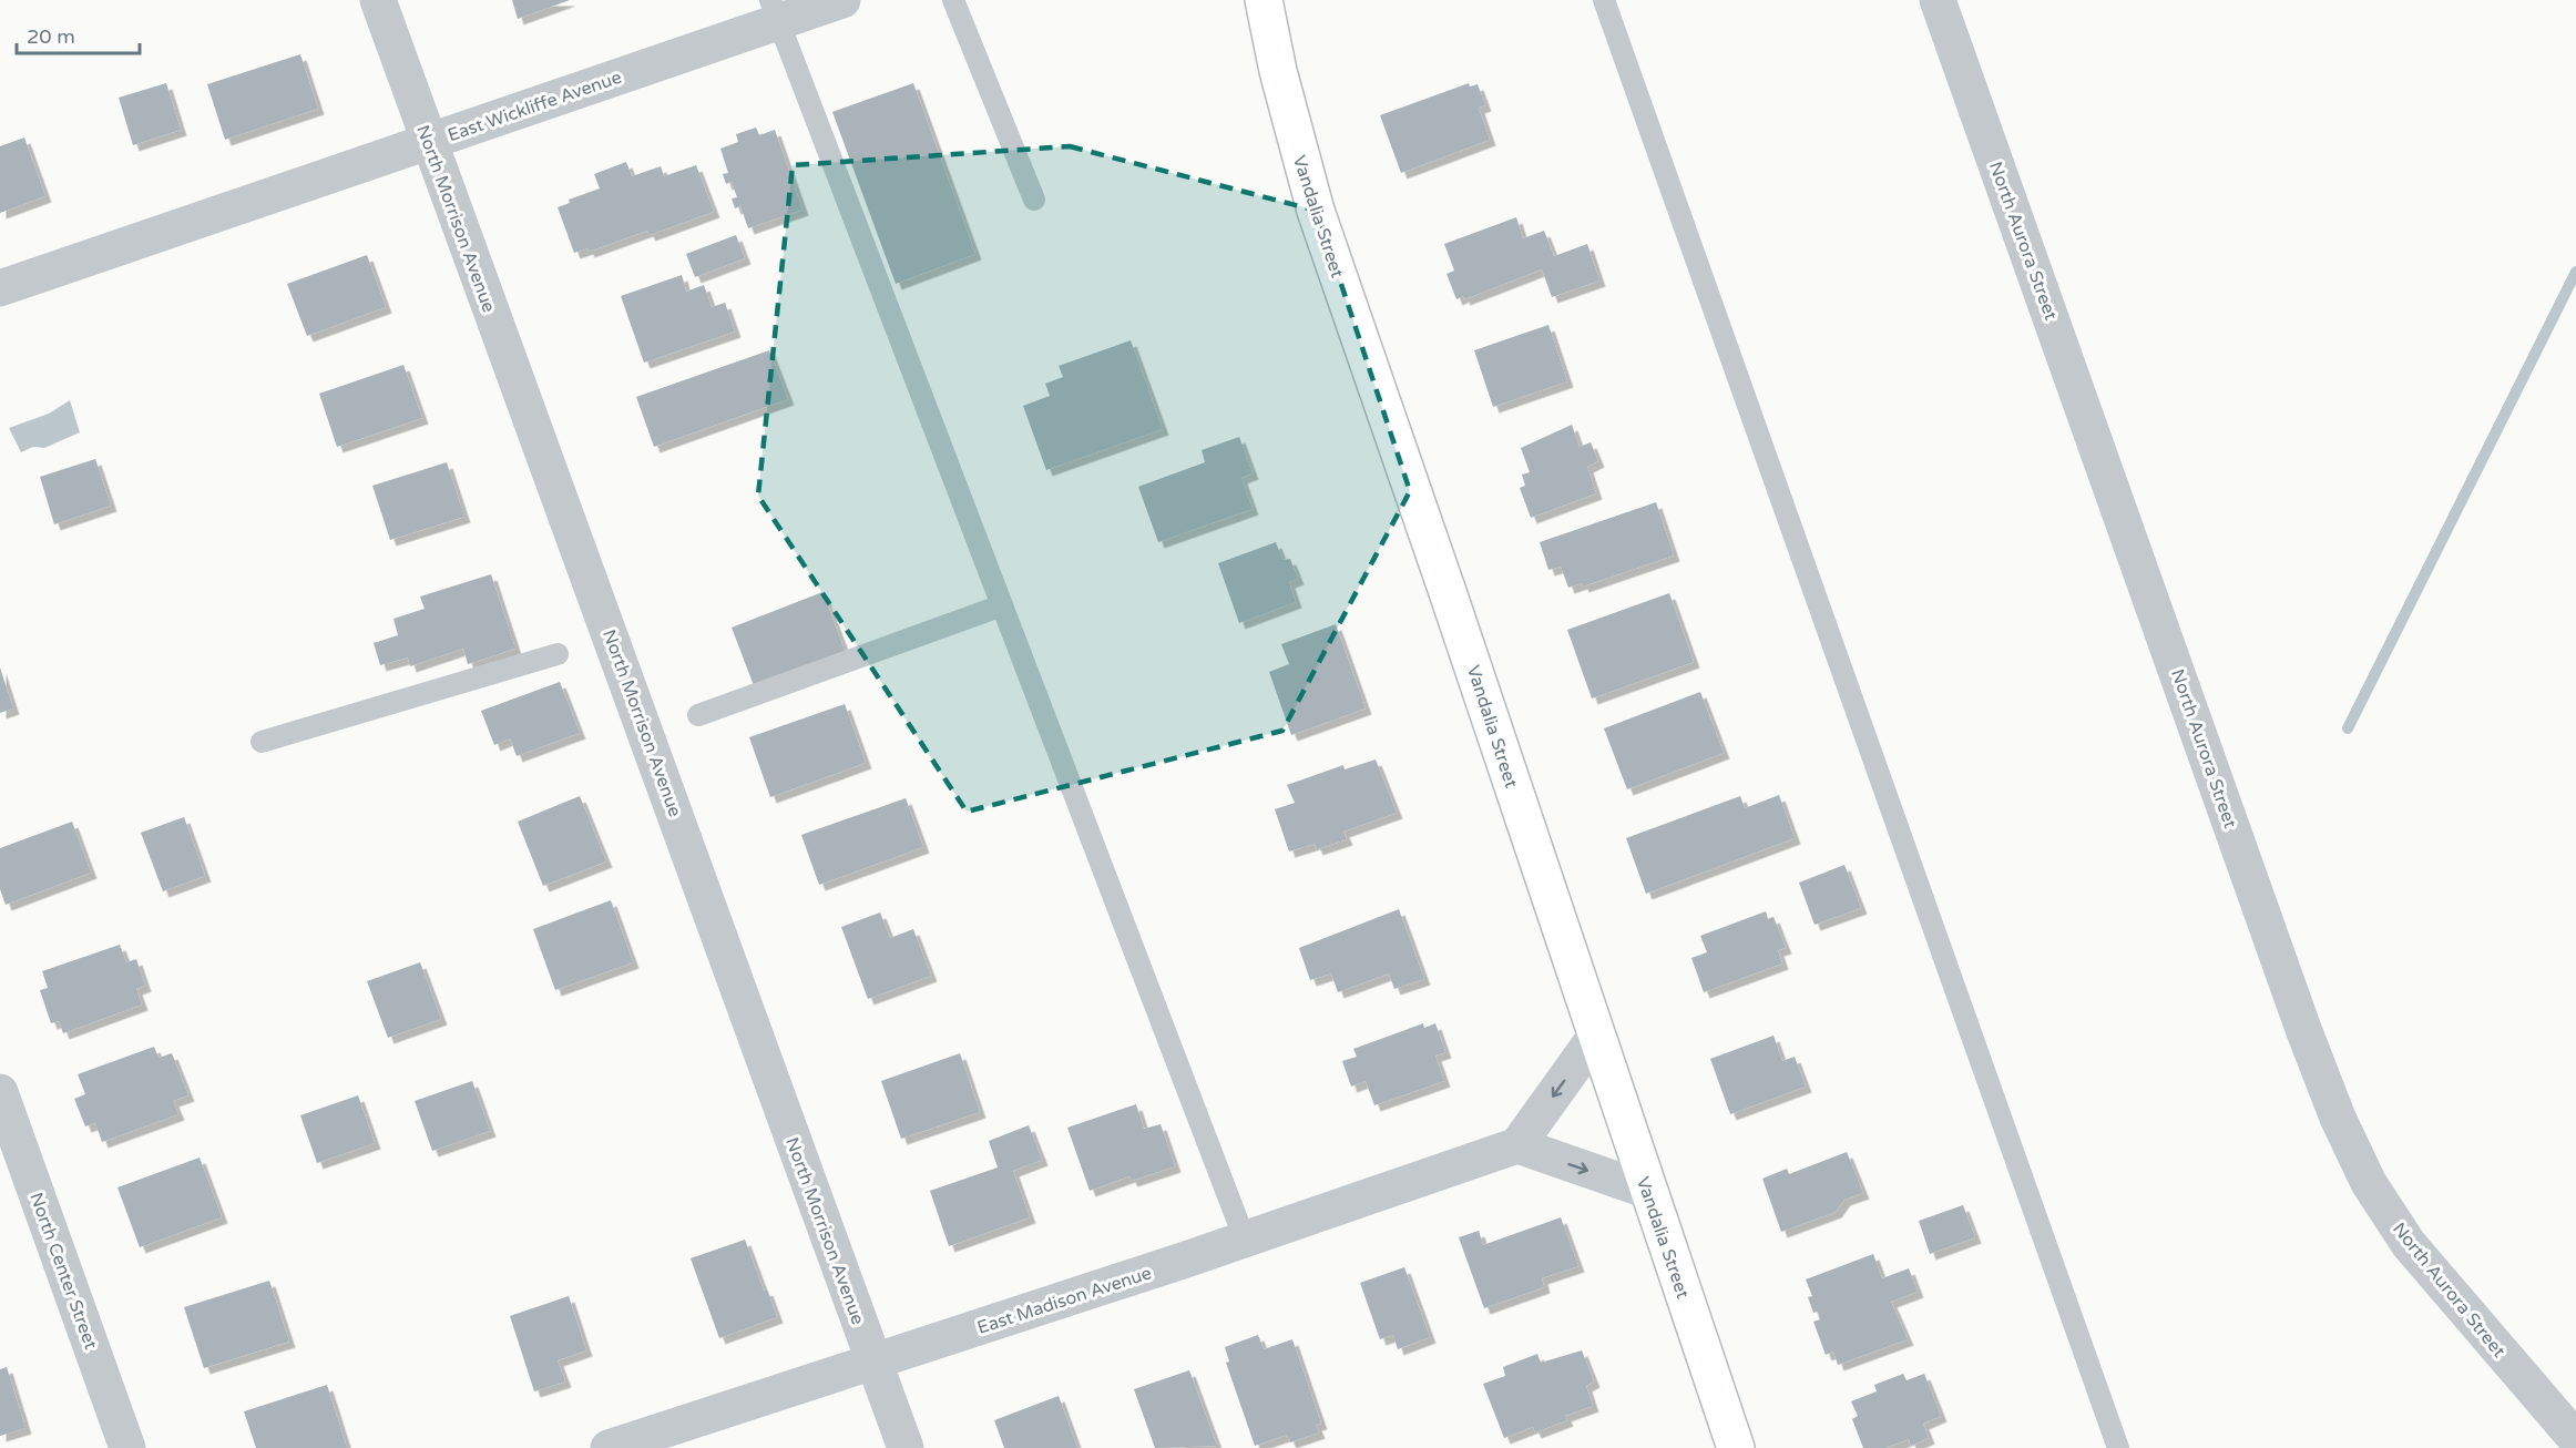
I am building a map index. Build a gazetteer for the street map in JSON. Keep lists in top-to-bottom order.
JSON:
{
  "streets": {
    "main road": ["Vandalia Street"],
    "street": [
      "East Wickliffe Avenue",
      "North Morrison Avenue",
      "North Aurora Street",
      "North Center Street",
      "East Madison Avenue"
    ]
  },
  "crossings": [
    ["East Wickliffe Avenue", "North Morrison Avenue"],
    ["North Morrison Avenue", "East Madison Avenue"]
  ],
  "scale_bar": "20 m"
}
